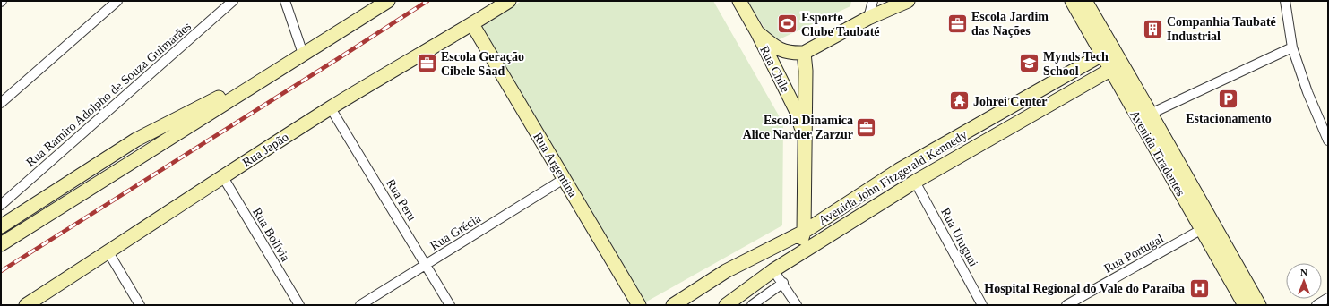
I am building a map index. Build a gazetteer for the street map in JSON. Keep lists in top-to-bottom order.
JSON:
{
  "streets": {
    "main road": [
      "Rua Chile",
      "Rua Japão",
      "Avenida Tiradentes",
      "Rua Argentina",
      "Avenida John Fitzgerald Kennedy"
    ],
    "street": [
      "Rua Ramiro Adolpho de Souza Guimarães",
      "Rua Peru",
      "Rua Grécia",
      "Rua Bolívia",
      "Rua Uruguai",
      "Rua Portugal"
    ]
  },
  "crossings": [
    ["Rua Chile", "Avenida John Fitzgerald Kennedy"],
    ["Rua Japão", "Rua Argentina"],
    ["Rua Japão", "Rua Peru"],
    ["Rua Japão", "Rua Bolívia"],
    ["Avenida Tiradentes", "Avenida John Fitzgerald Kennedy"],
    ["Avenida Tiradentes", "Rua Portugal"],
    ["Rua Argentina", "Rua Grécia"],
    ["Avenida John Fitzgerald Kennedy", "Rua Uruguai"],
    ["Rua Peru", "Rua Grécia"]
  ],
  "places": {
    "office": ["Escola Jardim das Nações", "Escola Geração Cibele Saad", "Escola Dinamica Alice Narder Zarzur"],
    "sports": ["Esporte Clube Taubaté"],
    "building": ["Companhia Taubaté Industrial"],
    "school or university": ["Mynds Tech School"],
    "parking": ["Estacionamento"],
    "temple": ["Johrei Center"],
    "hospital": ["Hospital Regional do Vale do Paraíba"]
  },
  "north": "top"
}
